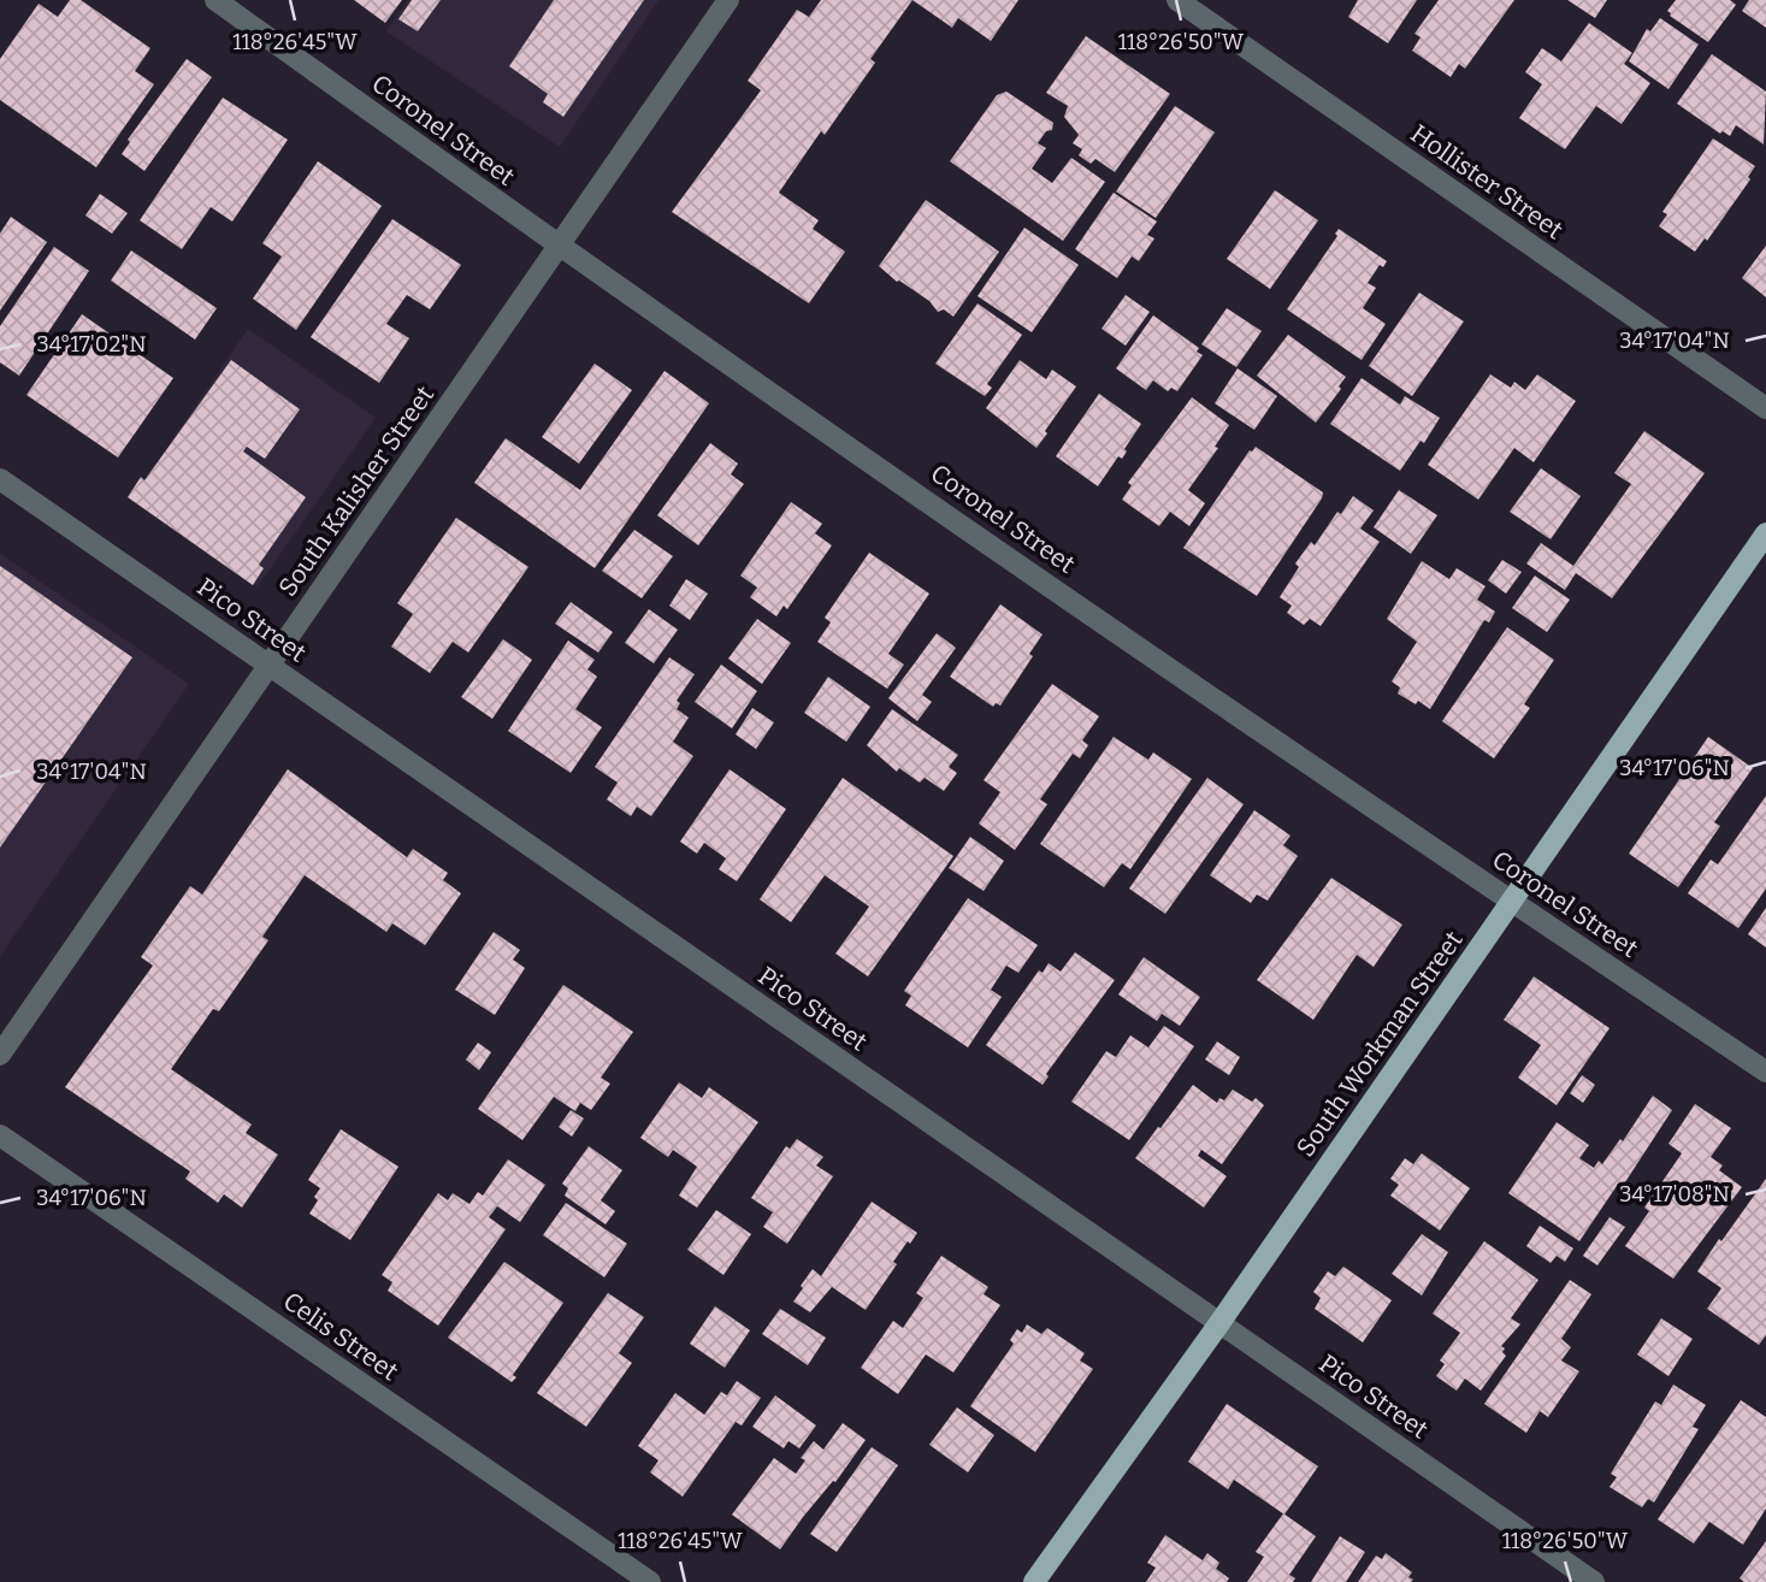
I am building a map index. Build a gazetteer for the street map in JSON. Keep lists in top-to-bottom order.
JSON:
{
  "streets": {
    "main road": ["South Workman Street"],
    "street": [
      "Coronel Street",
      "Hollister Street",
      "South Kalisher Street",
      "Pico Street",
      "Celis Street"
    ]
  },
  "crossings": [
    ["Coronel Street", "South Kalisher Street"],
    ["Coronel Street", "South Workman Street"],
    ["South Kalisher Street", "Pico Street"],
    ["Pico Street", "South Workman Street"]
  ],
  "coordinates": [
    "118°26'45\"W",
    "118°26'50\"W",
    "34°17'04\"N",
    "34°17'02\"N",
    "34°17'06\"N",
    "34°17'08\"N"
  ]
}
